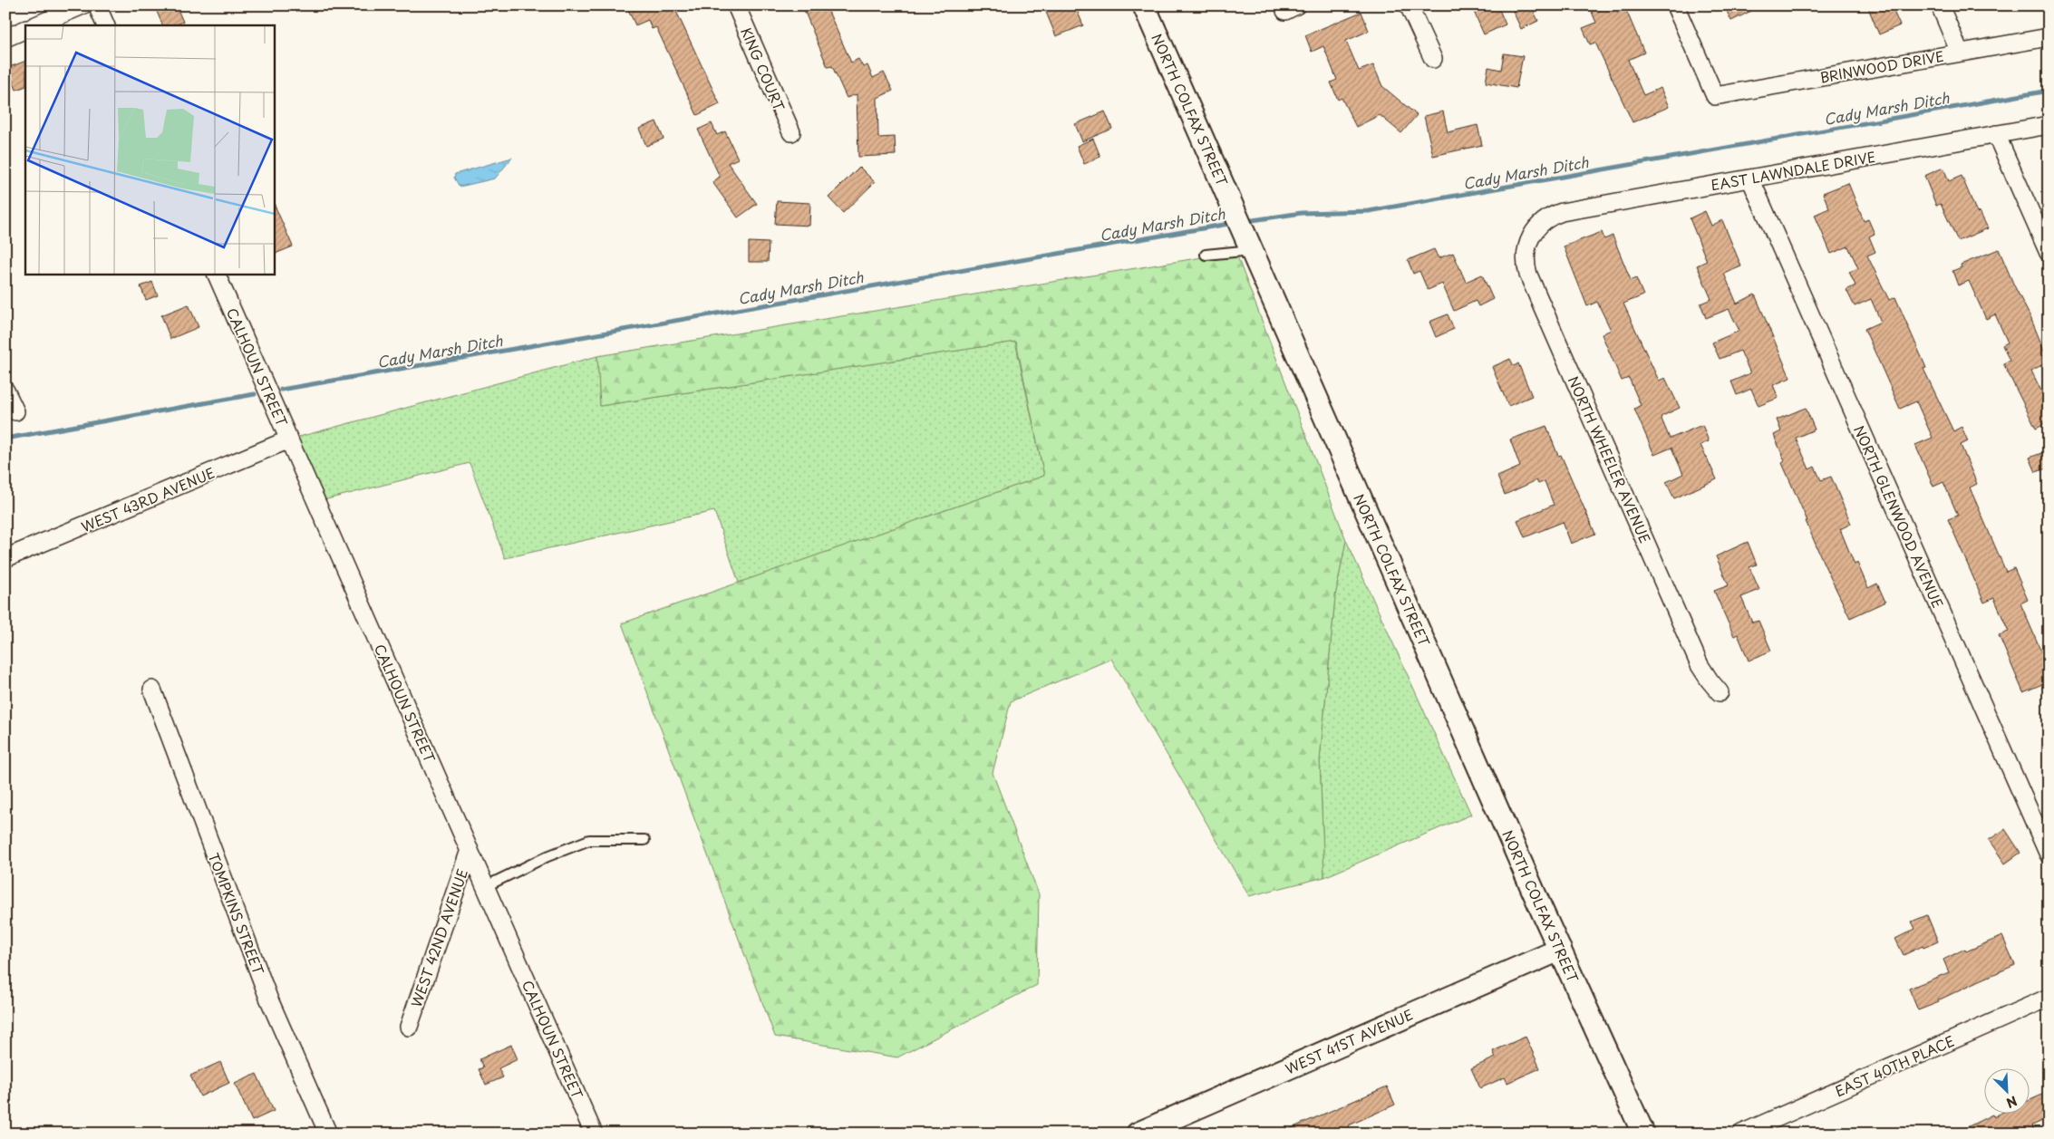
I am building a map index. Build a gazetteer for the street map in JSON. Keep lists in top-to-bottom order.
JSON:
{
  "streets": {
    "street": [
      "BRINWOOD DRIVE",
      "KING COURT",
      "NORTH COLFAX STREET",
      "EAST LAWNDALE DRIVE",
      "CALHOUN STREET",
      "NORTH WHEELER AVENUE",
      "WEST 43RD AVENUE",
      "NORTH GLENWOOD AVENUE",
      "TOMPKINS STREET",
      "WEST 42ND AVENUE",
      "WEST 41ST AVENUE",
      "EAST 40TH PLACE"
    ]
  },
  "crossings": [
    ["NORTH COLFAX STREET", "WEST 41ST AVENUE"],
    ["EAST LAWNDALE DRIVE", "NORTH WHEELER AVENUE"],
    ["EAST LAWNDALE DRIVE", "NORTH GLENWOOD AVENUE"],
    ["CALHOUN STREET", "WEST 43RD AVENUE"],
    ["CALHOUN STREET", "WEST 42ND AVENUE"]
  ],
  "water": ["Cady Marsh Ditch"],
  "north": "bottom right"
}
